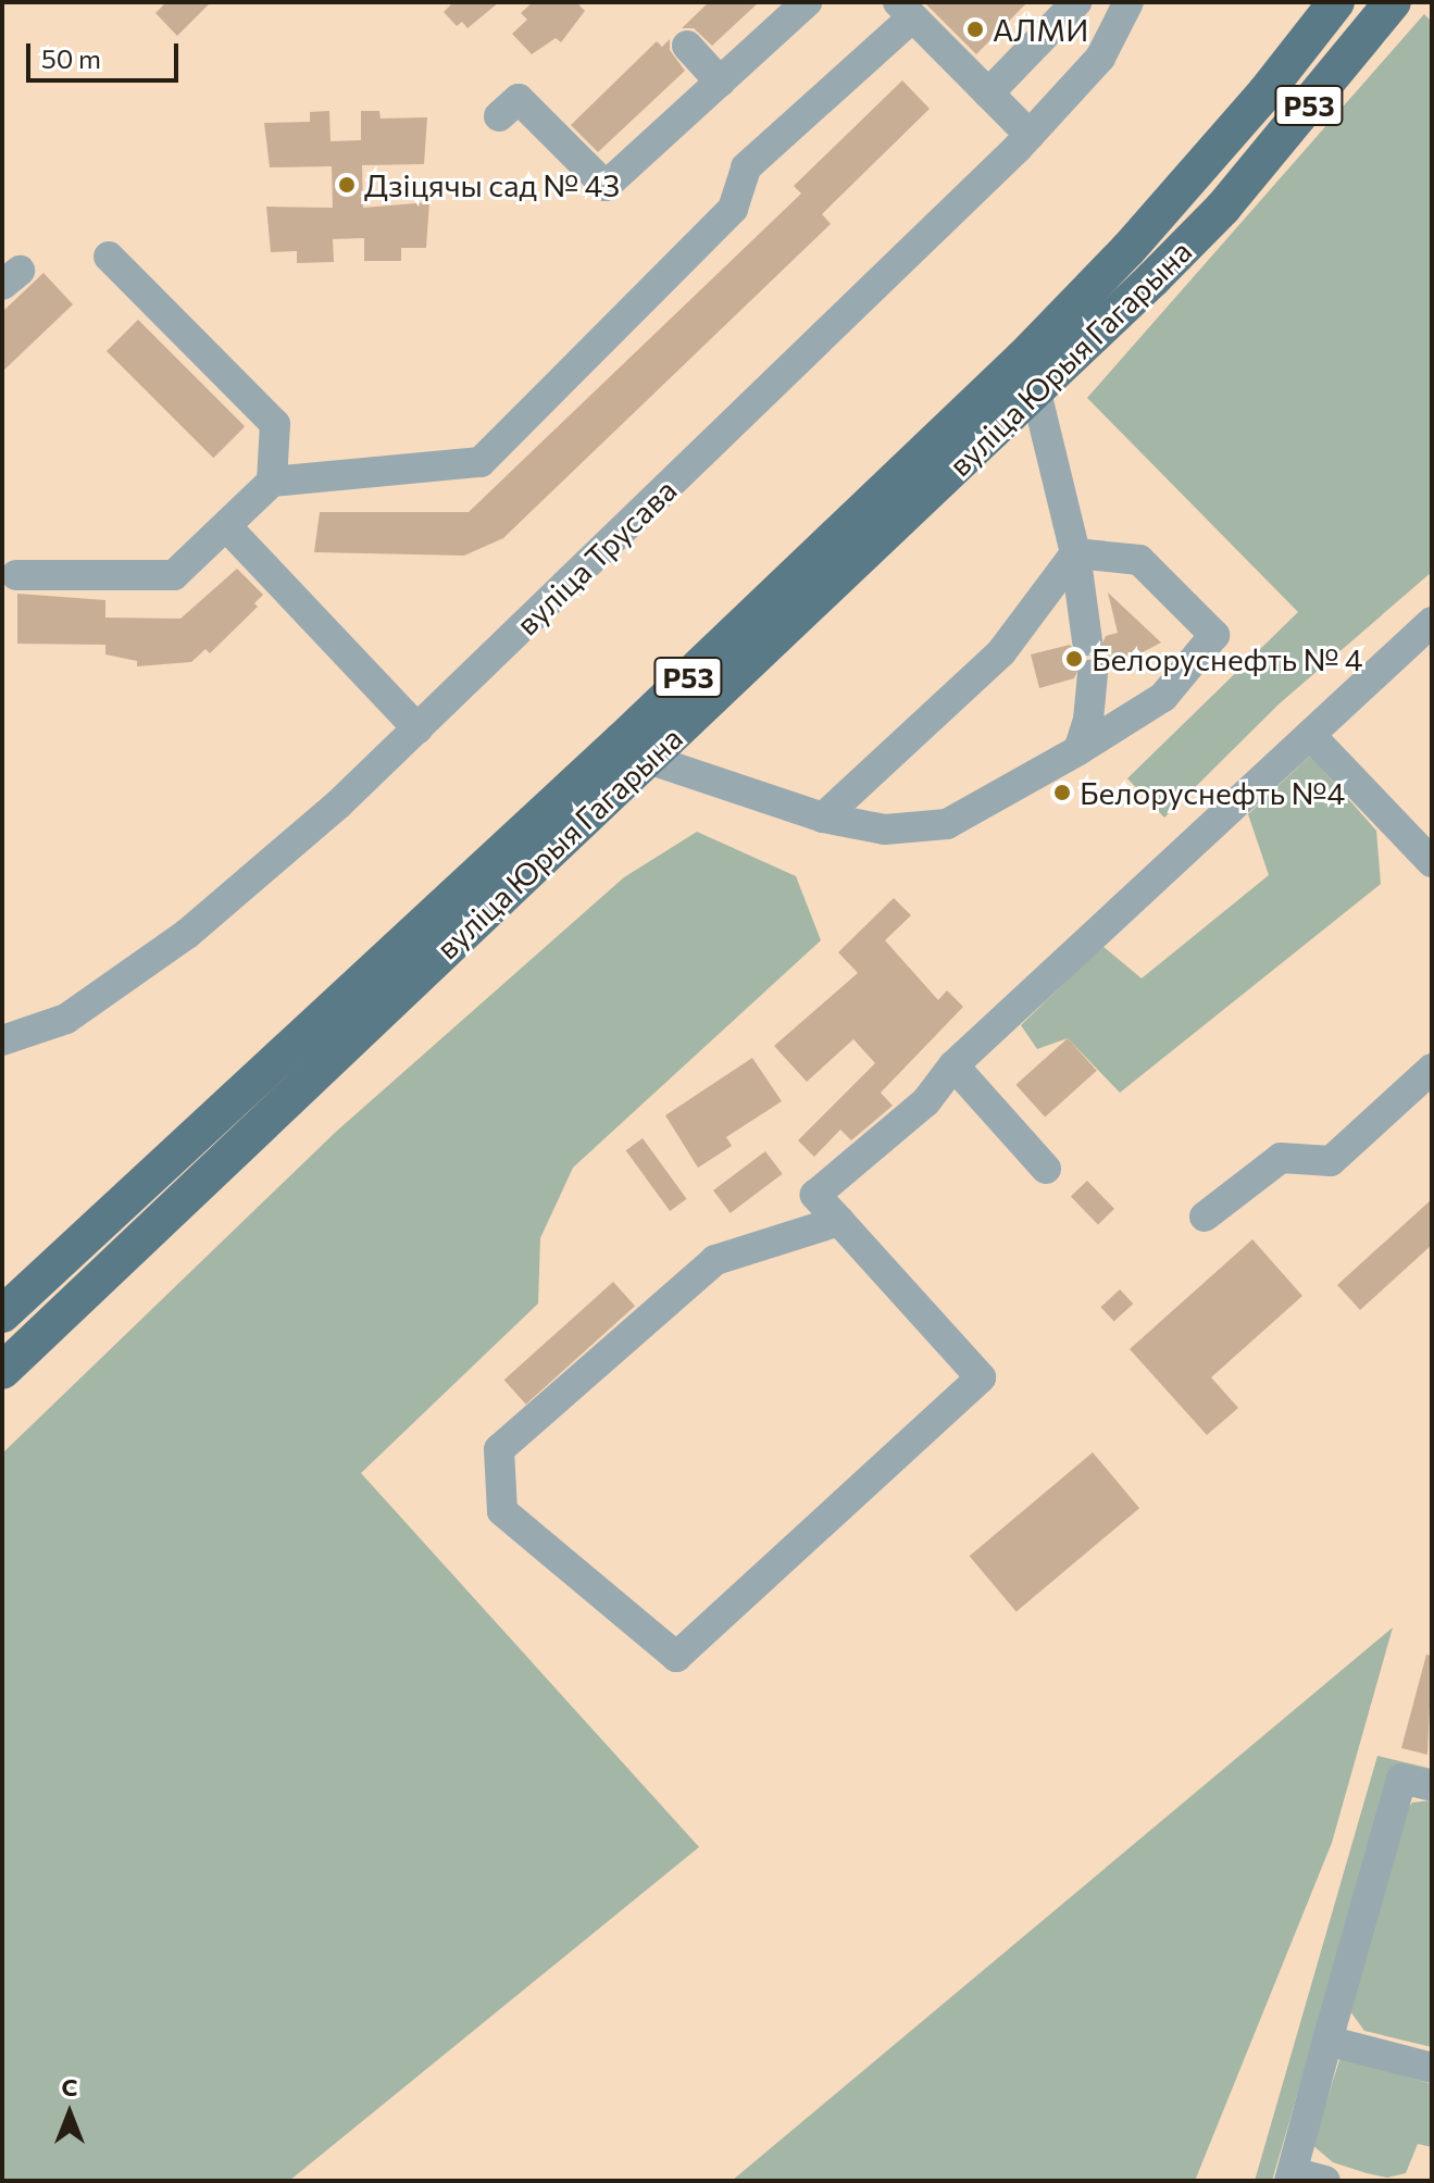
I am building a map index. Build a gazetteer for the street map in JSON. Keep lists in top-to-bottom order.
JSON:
{
  "streets": {
    "main road": ["Р53", "вуліца Юрыя Гагарына"],
    "street": ["вуліца Трусава"]
  },
  "places": [
    "АЛМИ",
    "Дзіцячы сад № 43",
    "Белоруснефть № 4",
    "Белоруснефть №4"
  ],
  "scale_bar": "50 m",
  "north": "top"
}
